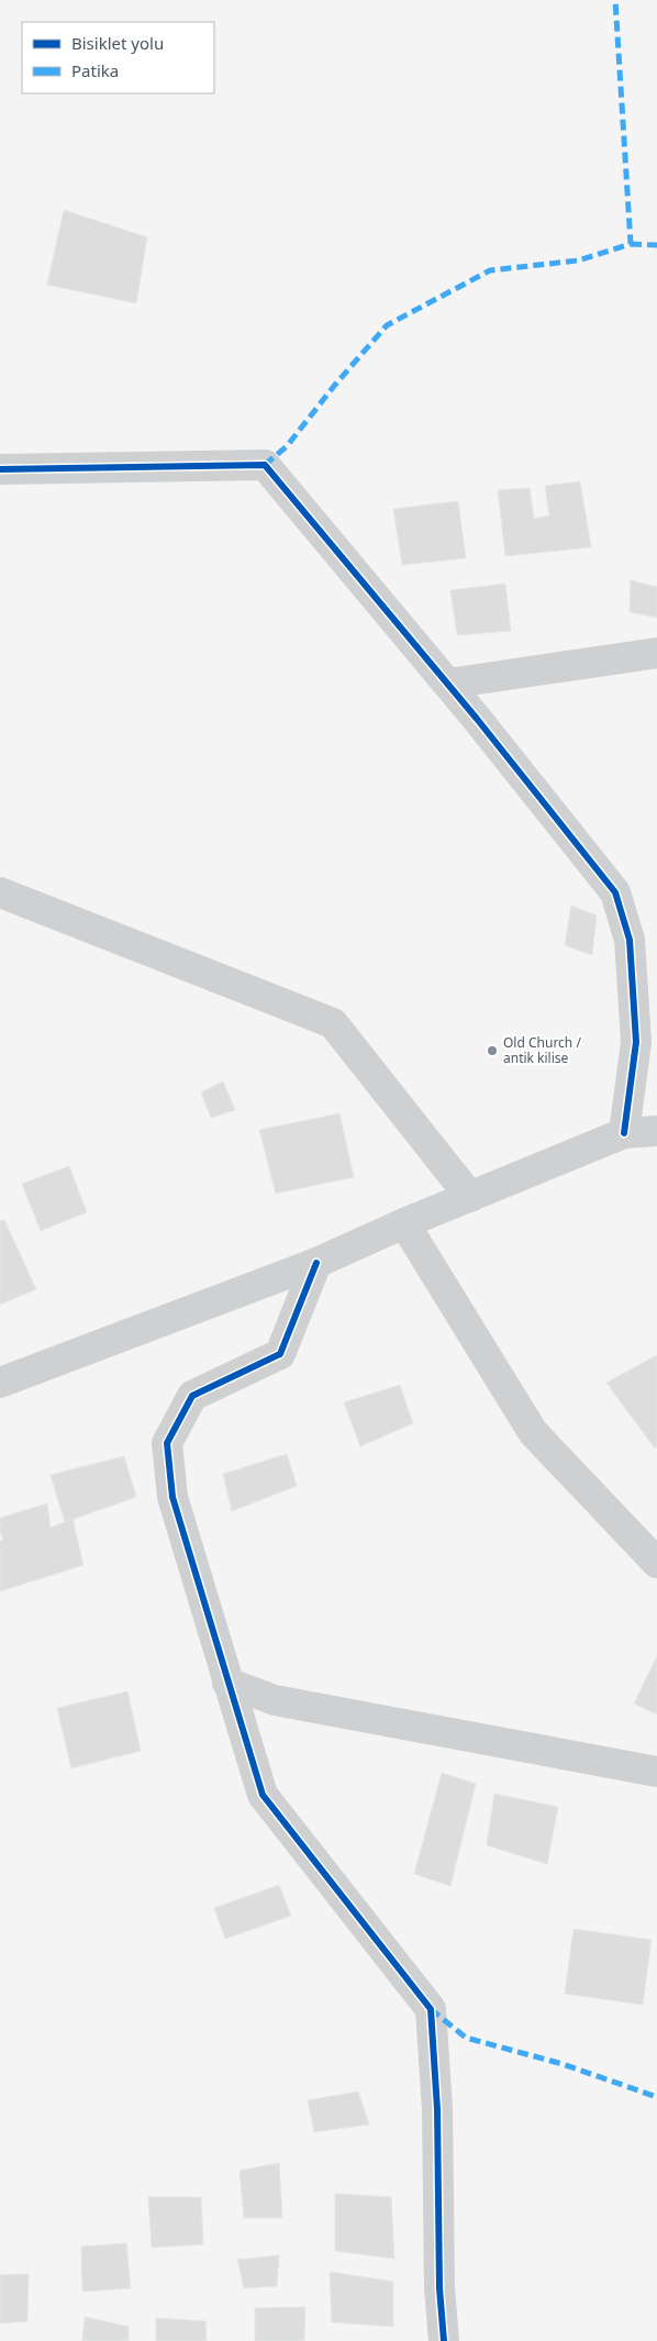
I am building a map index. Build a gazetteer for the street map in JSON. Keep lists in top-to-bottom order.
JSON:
{
  "places": ["Old Church / antik kilise"],
  "legend": ["Bisiklet yolu", "Patika"]
}
